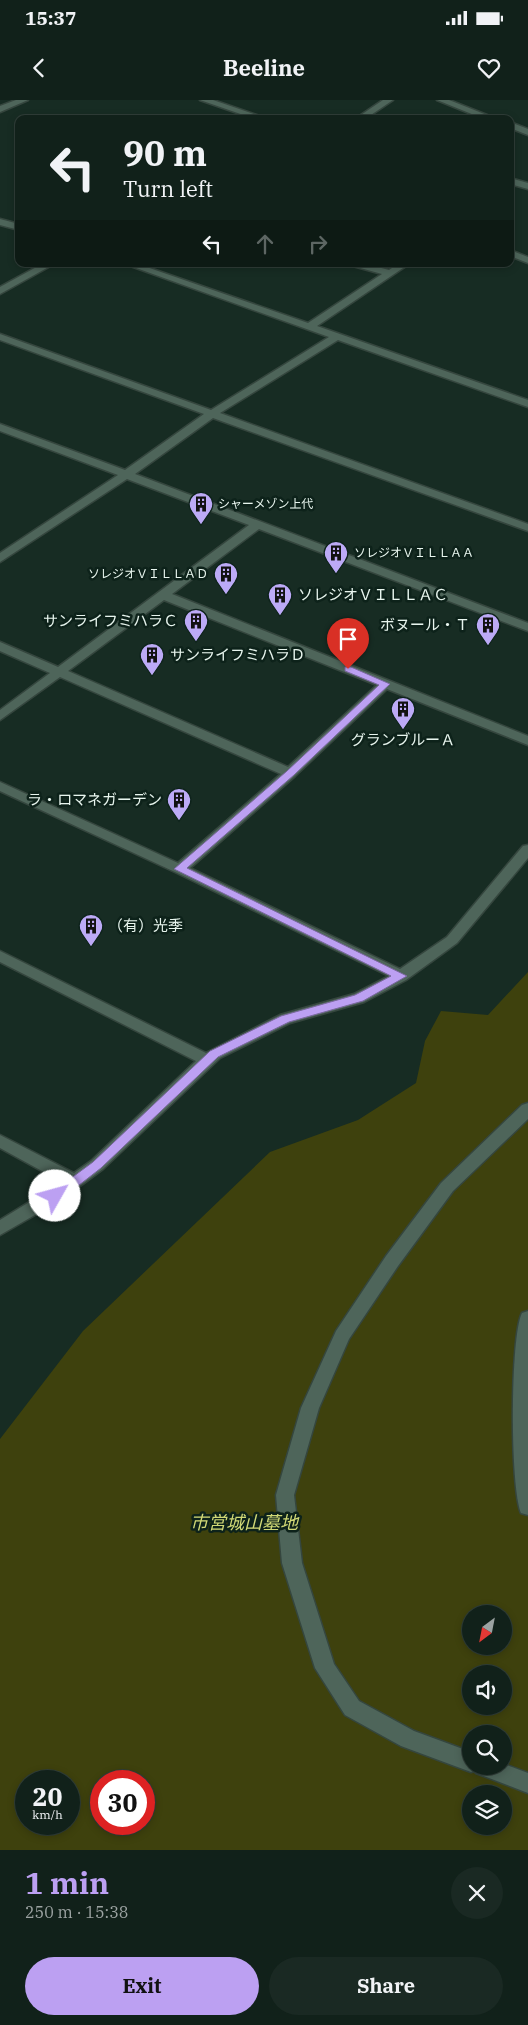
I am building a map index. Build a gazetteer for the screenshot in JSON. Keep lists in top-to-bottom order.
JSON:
{
  "parks": ["市営城山墓地"],
  "places": {
    "building": [
      "シャーメゾン上代",
      "ソレジオＶＩＬＬＡＡ",
      "ソレジオＶＩＬＬＡＤ",
      "ソレジオＶＩＬＬＡＣ",
      "サンライフミハラＣ",
      "ボヌール・Ｔ",
      "サンライフミハラＤ",
      "グランブルーＡ",
      "ラ・ロマネガーデン",
      "（有）光季"
    ]
  },
  "north": "bottom left",
  "page": {
    "status": "15:37",
    "header": "Beeline",
    "turn": ["90 m", "Turn left"],
    "speed": "20 km/h",
    "limit": "30",
    "heading": ["1 min", "250 m · 15:38"],
    "buttons": ["Exit", "Share"]
  }
}
